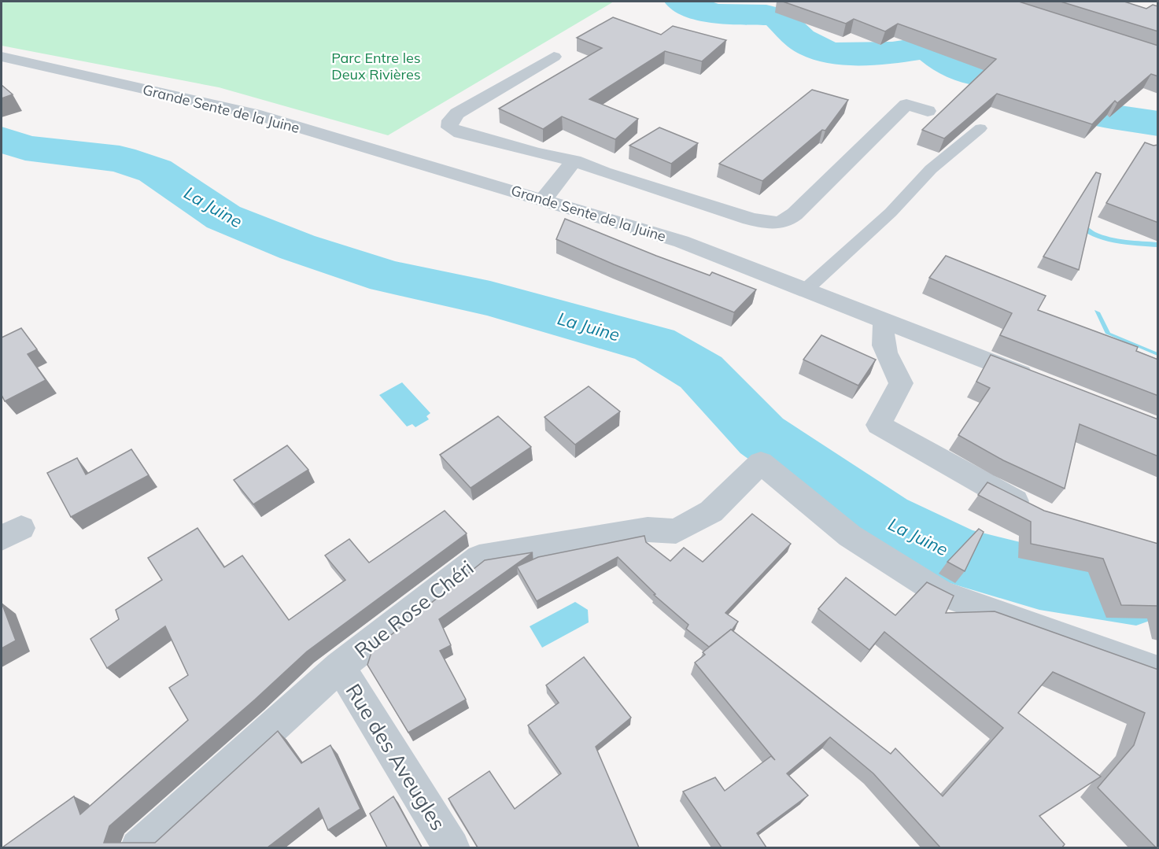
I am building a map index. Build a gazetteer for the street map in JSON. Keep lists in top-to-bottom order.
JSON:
{
  "streets": {
    "street": ["Grande Sente de la Juine", "Rue Rose Chéri", "Rue des Aveugles"]
  },
  "crossings": [
    ["Rue Rose Chéri", "Rue des Aveugles"]
  ],
  "water": ["La Juine"],
  "parks": ["Parc Entre les Deux Rivières"]
}
